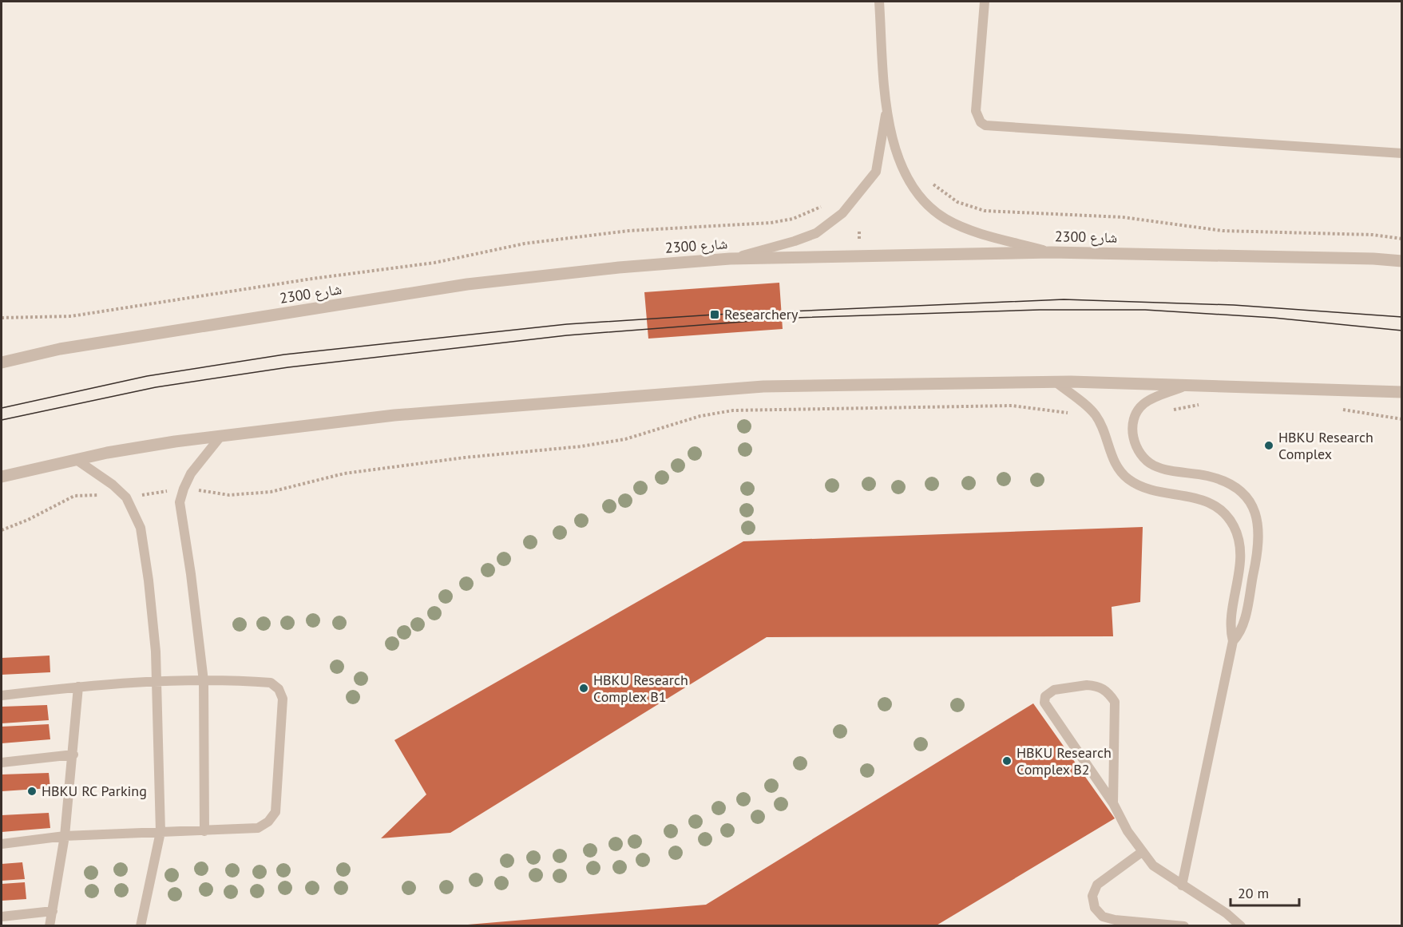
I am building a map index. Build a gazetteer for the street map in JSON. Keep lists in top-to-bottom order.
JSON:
{
  "streets": {
    "street": ["شارع 2300"]
  },
  "places": {
    "transit": ["Researchery"],
    "other": [
      "HBKU Research Complex",
      "HBKU Research Complex B1",
      "HBKU Research Complex B2",
      "HBKU RC Parking"
    ]
  },
  "scale_bar": "20 m"
}
